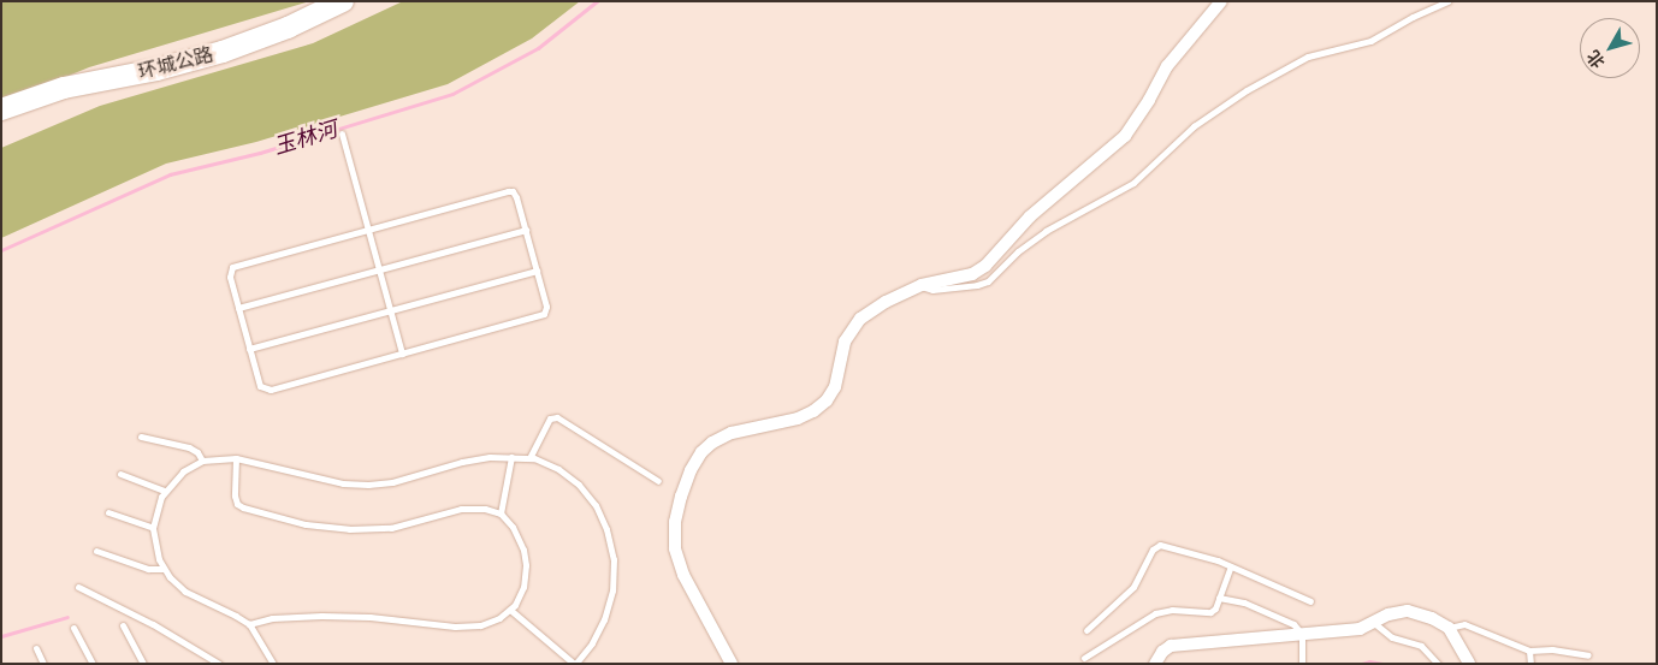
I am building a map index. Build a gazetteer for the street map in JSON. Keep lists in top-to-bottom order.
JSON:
{
  "streets": {
    "highway": ["环城公路"]
  },
  "water": ["玉林河"],
  "north": "bottom left"
}
